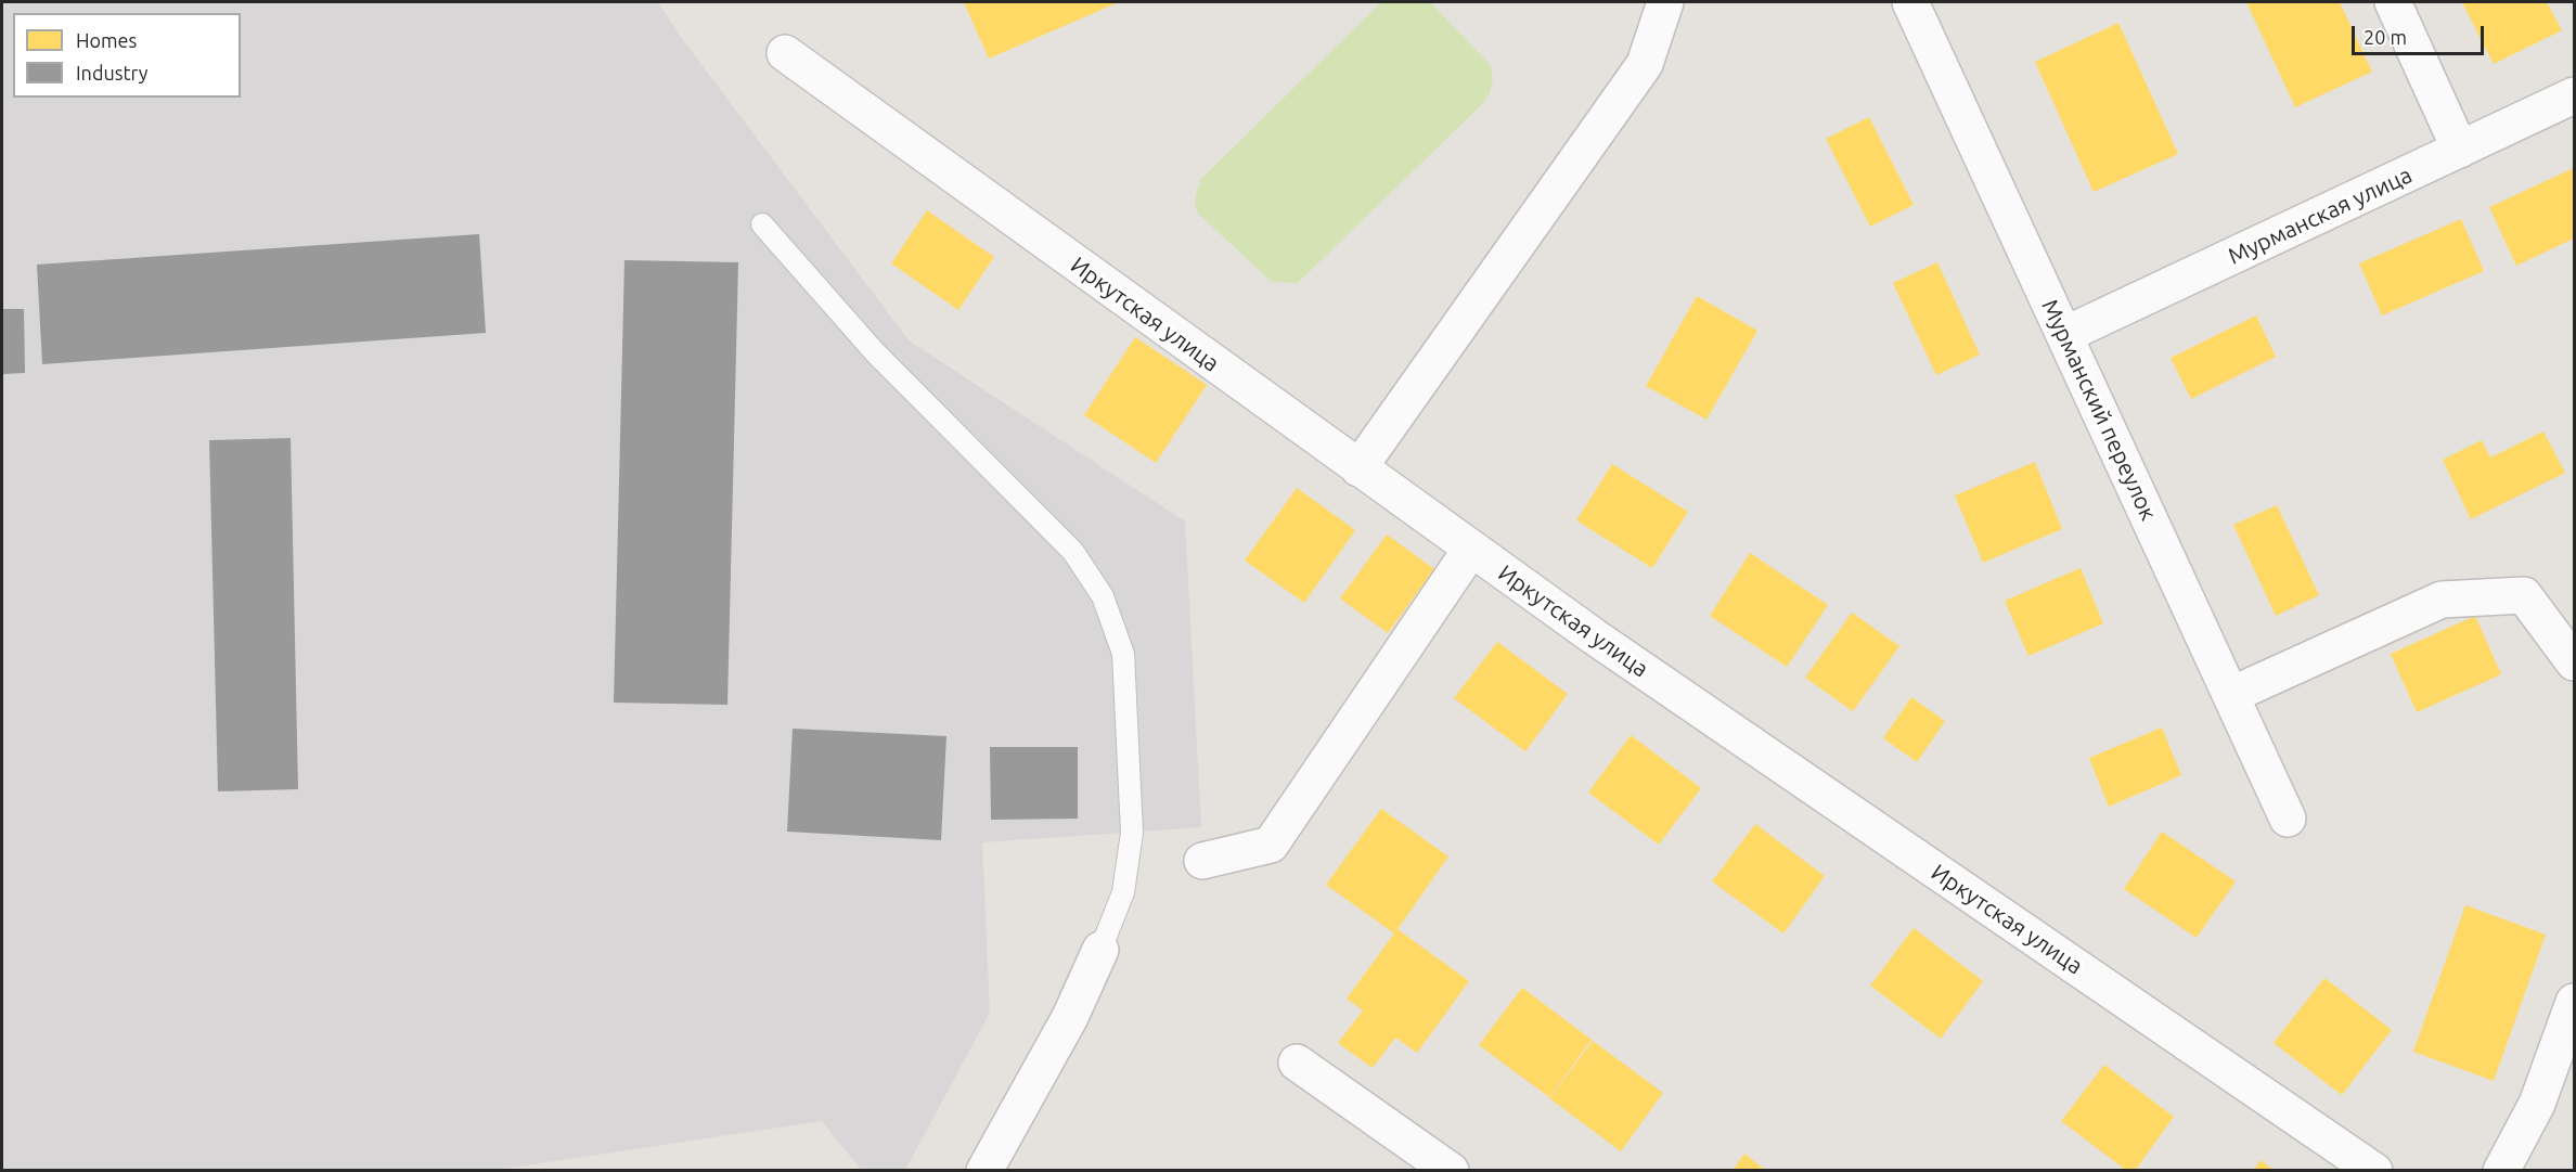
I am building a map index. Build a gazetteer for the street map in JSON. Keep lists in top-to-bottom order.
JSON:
{
  "streets": {
    "street": ["Мурманская улица", "Иркутская улица", "Мурманский переулок"]
  },
  "crossings": [
    ["Мурманская улица", "Мурманский переулок"]
  ],
  "legend": ["Homes", "Industry"],
  "scale_bar": "20 m"
}
